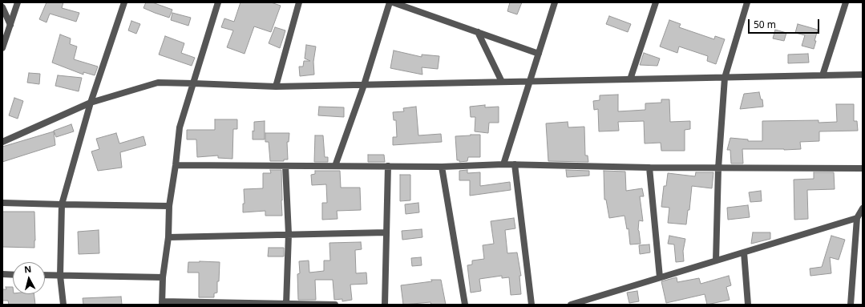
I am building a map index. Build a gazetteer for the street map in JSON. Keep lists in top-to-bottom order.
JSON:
{
  "scale_bar": "50 m",
  "north": "top"
}
